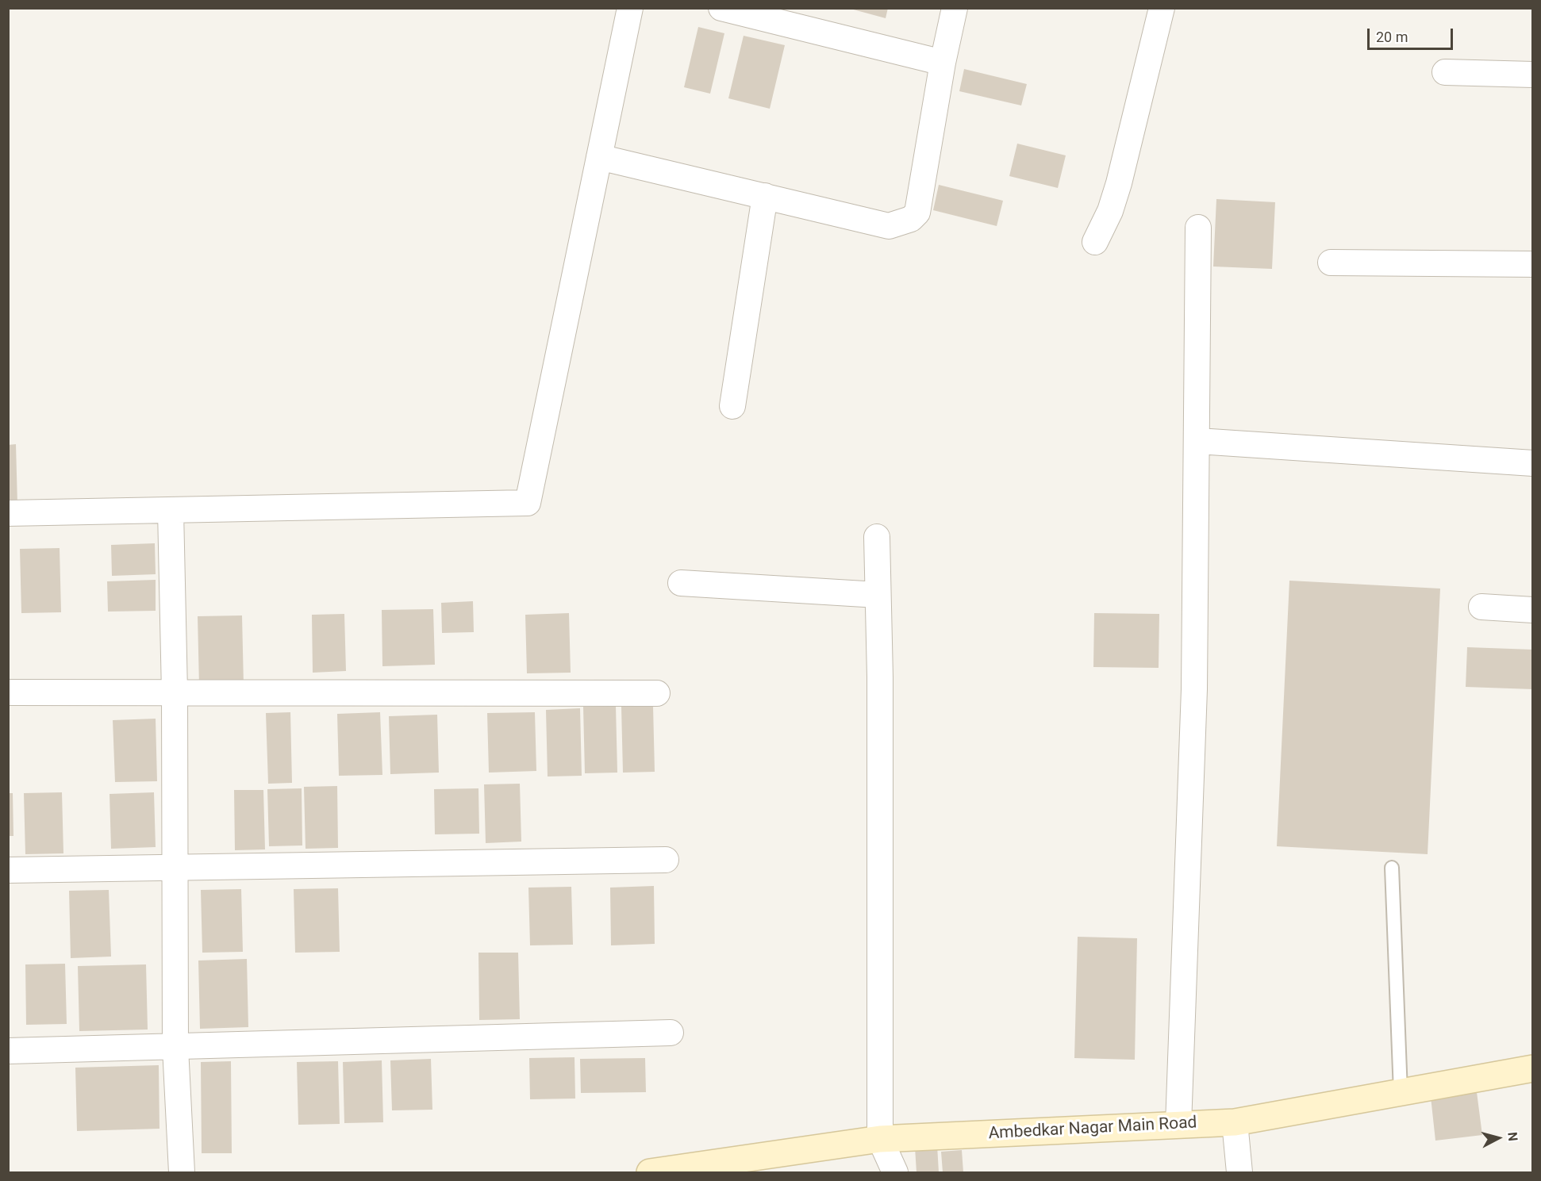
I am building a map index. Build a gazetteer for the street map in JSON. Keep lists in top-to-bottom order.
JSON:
{
  "streets": {
    "street": ["Ambedkar Nagar Main Road"]
  },
  "scale_bar": "20 m",
  "north": "right"
}
